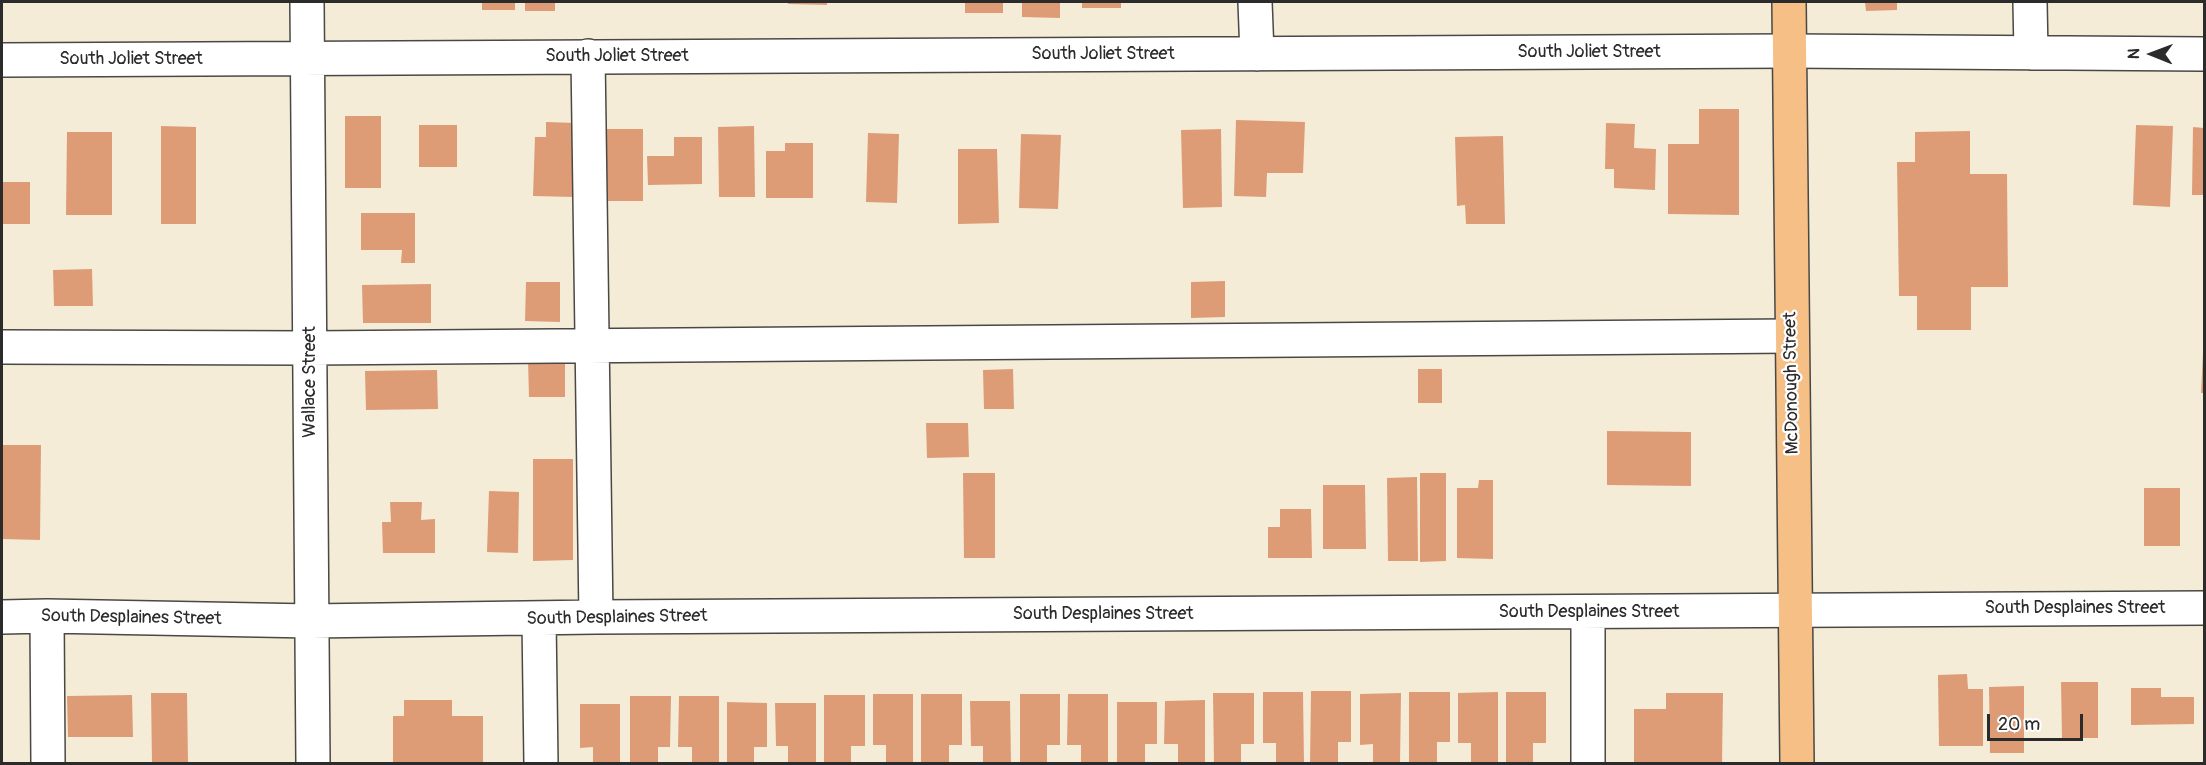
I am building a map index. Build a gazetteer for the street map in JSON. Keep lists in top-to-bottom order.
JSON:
{
  "streets": {
    "main road": ["McDonough Street"],
    "street": ["South Joliet Street", "Wallace Street", "South Desplaines Street"]
  },
  "crossings": [
    ["South Joliet Street", "Wallace Street"],
    ["South Joliet Street", "McDonough Street"],
    ["Wallace Street", "South Desplaines Street"],
    ["McDonough Street", "South Desplaines Street"]
  ],
  "scale_bar": "20 m",
  "north": "left"
}
